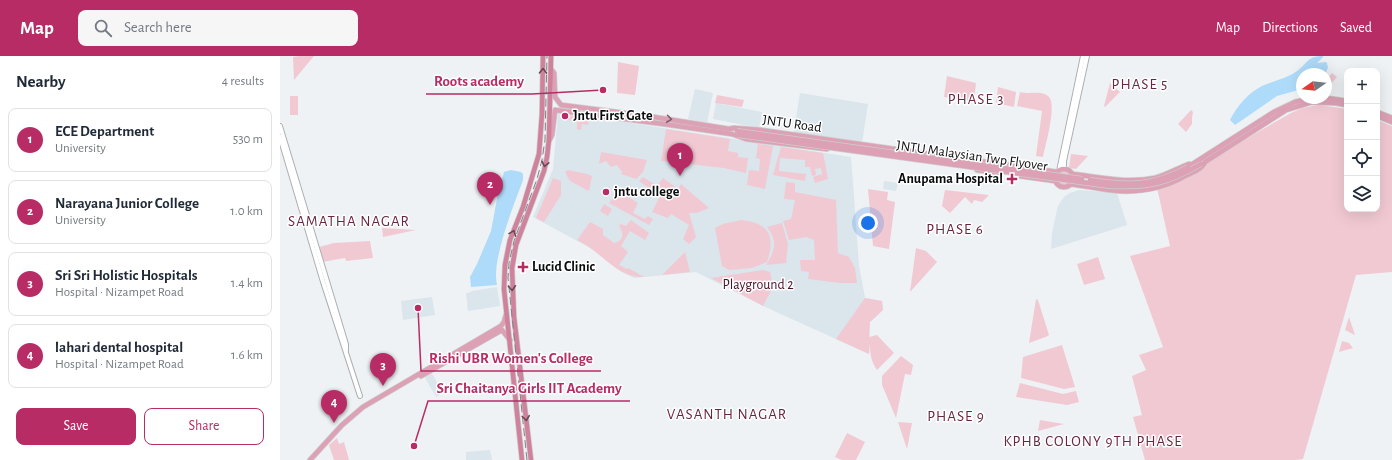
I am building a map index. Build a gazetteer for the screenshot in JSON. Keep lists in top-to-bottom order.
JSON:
{
  "streets": {
    "main road": ["JNTU Road", "JNTU Malaysian Twp Flyover"]
  },
  "crossings": [
    ["JNTU Road", "JNTU Malaysian Twp Flyover"]
  ],
  "districts": [
    "PHASE 5",
    "PHASE 3",
    "SAMATHA NAGAR",
    "PHASE 6",
    "VASANTH NAGAR",
    "PHASE 9",
    "KPHB COLONY 9TH PHASE"
  ],
  "parks": ["Playground 2"],
  "places": {
    "other": [
      "Roots academy",
      "Jntu First Gate",
      "jntu college",
      "Rishi UBR Women's College",
      "Sri Chaitanya Girls IIT Academy"
    ],
    "health": ["Anupama Hospital", "Lucid Clinic"]
  },
  "north": "left",
  "page": {
    "header": "Map",
    "search": "Search here",
    "nav": ["Map", "Directions", "Saved"],
    "heading": ["Nearby", "4 results"],
    "map_buttons": ["+", "−"],
    "list": [
      {
        "mark": "1",
        "name": "ECE Department",
        "note": "University",
        "value": "530 m"
      },
      {
        "mark": "2",
        "name": "Narayana Junior College",
        "note": "University",
        "value": "1.0 km"
      },
      {
        "mark": "3",
        "name": "Sri Sri Holistic Hospitals",
        "note": "Hospital · Nizampet Road",
        "value": "1.4 km"
      },
      {
        "mark": "4",
        "name": "lahari dental hospital",
        "note": "Hospital · Nizampet Road",
        "value": "1.6 km"
      }
    ],
    "pins": [
      "1",
      "2",
      "3",
      "4"
    ],
    "buttons": ["Save", "Share"]
  }
}
